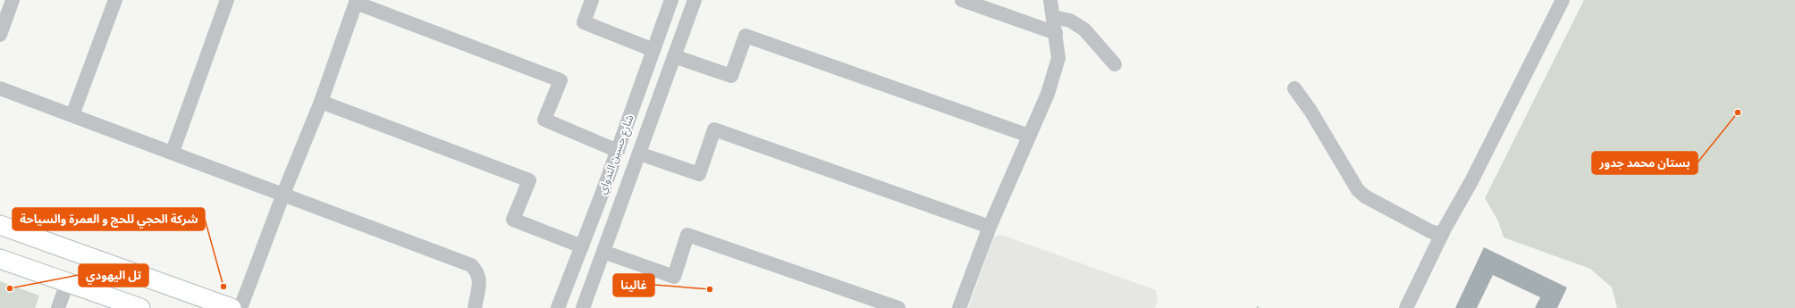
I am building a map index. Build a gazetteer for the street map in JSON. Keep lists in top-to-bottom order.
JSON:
{
  "streets": {
    "street": ["شارع حسين الندواي"]
  },
  "places": [
    "بستان محمد جدور",
    "شركة الحجي للحج و العمرة والسياحة",
    "تل اليهودي",
    "غالينا"
  ]
}
